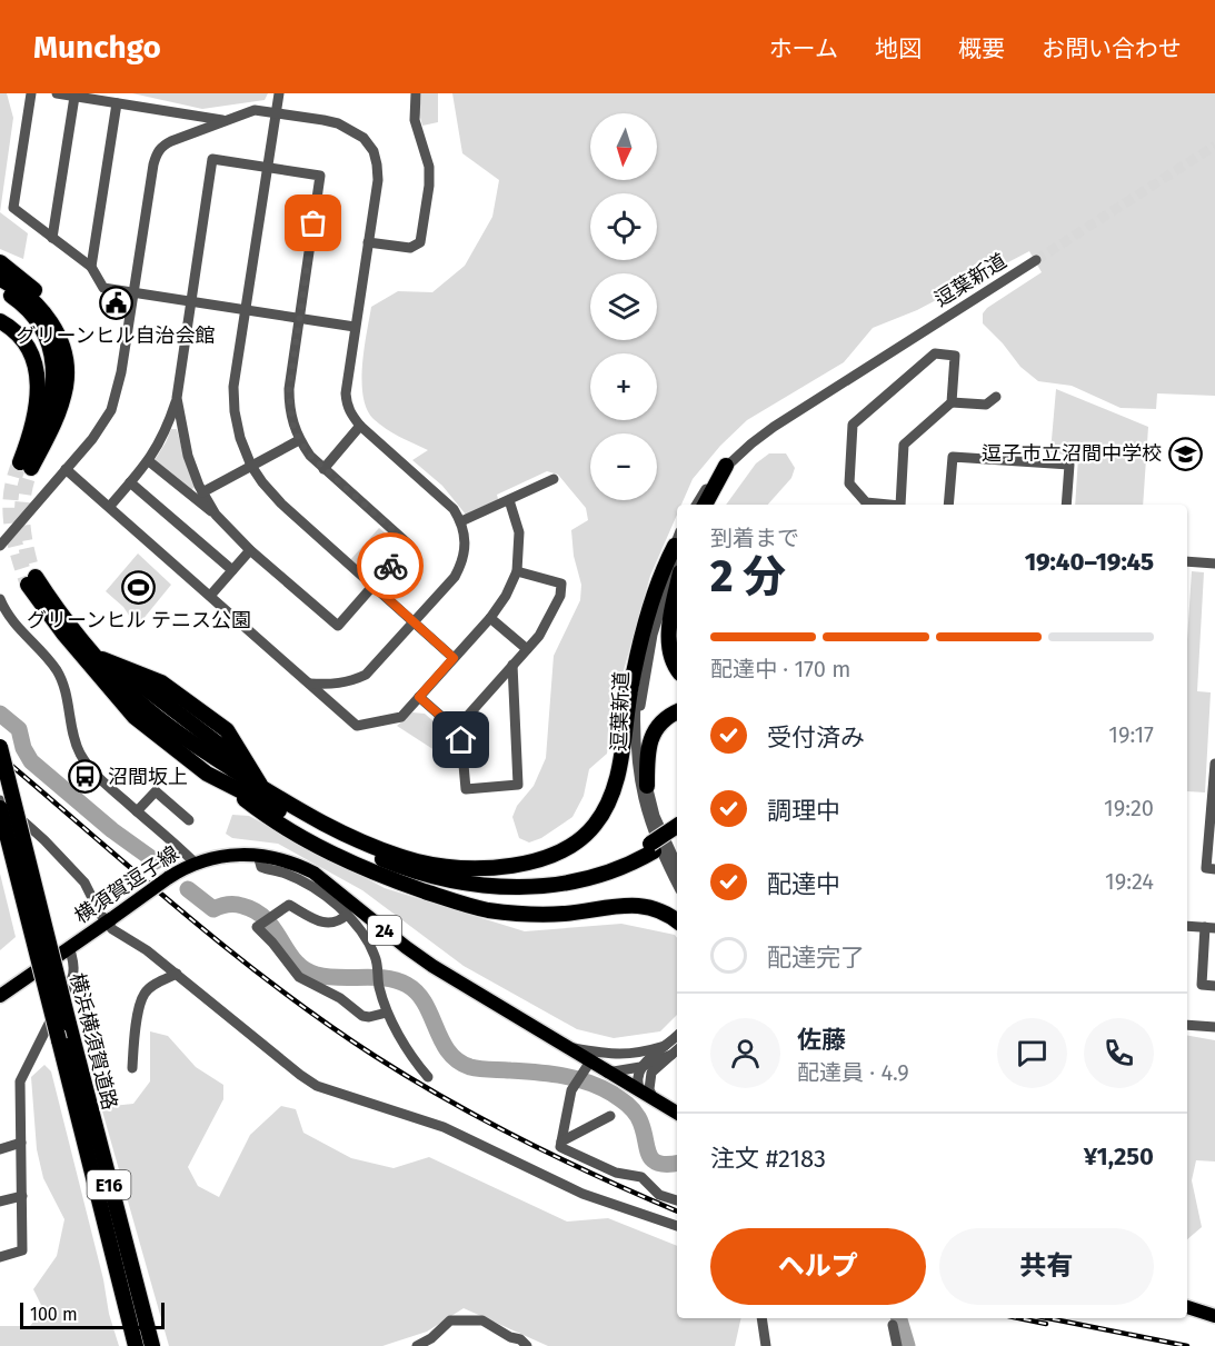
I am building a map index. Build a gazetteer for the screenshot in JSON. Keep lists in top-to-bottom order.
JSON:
{
  "streets": {
    "highway": ["横浜横須賀道路", "E16"],
    "main road": ["横須賀逗子線", "24"],
    "street": ["逗葉新道"]
  },
  "crossings": [
    ["横須賀逗子線", "24"]
  ],
  "places": {
    "public building": ["グリーンヒル自治会館"],
    "school or university": ["逗子市立沼間中学校"],
    "sports": ["グリーンヒル テニス公園"],
    "bus stop": ["沼間坂上"]
  },
  "scale_bar": "100 m",
  "north": "bottom",
  "page": {
    "header": "Munchgo",
    "nav": [
      "ホーム",
      "地図",
      "概要",
      "お問い合わせ"
    ],
    "map_buttons": ["+", "−"],
    "heading": ["2 分", "到着まで", "19:40–19:45"],
    "panel": [
      "佐藤",
      "配達員 · 4.9",
      "注文 #2183",
      "¥1,250"
    ],
    "bar": "配達中 · 170 m",
    "list": [
      ["受付済み", "19:17"],
      ["調理中", "19:20"],
      ["配達中", "19:24"],
      "配達完了"
    ],
    "buttons": ["ヘルプ", "共有"],
    "scale": "100 m"
  }
}
